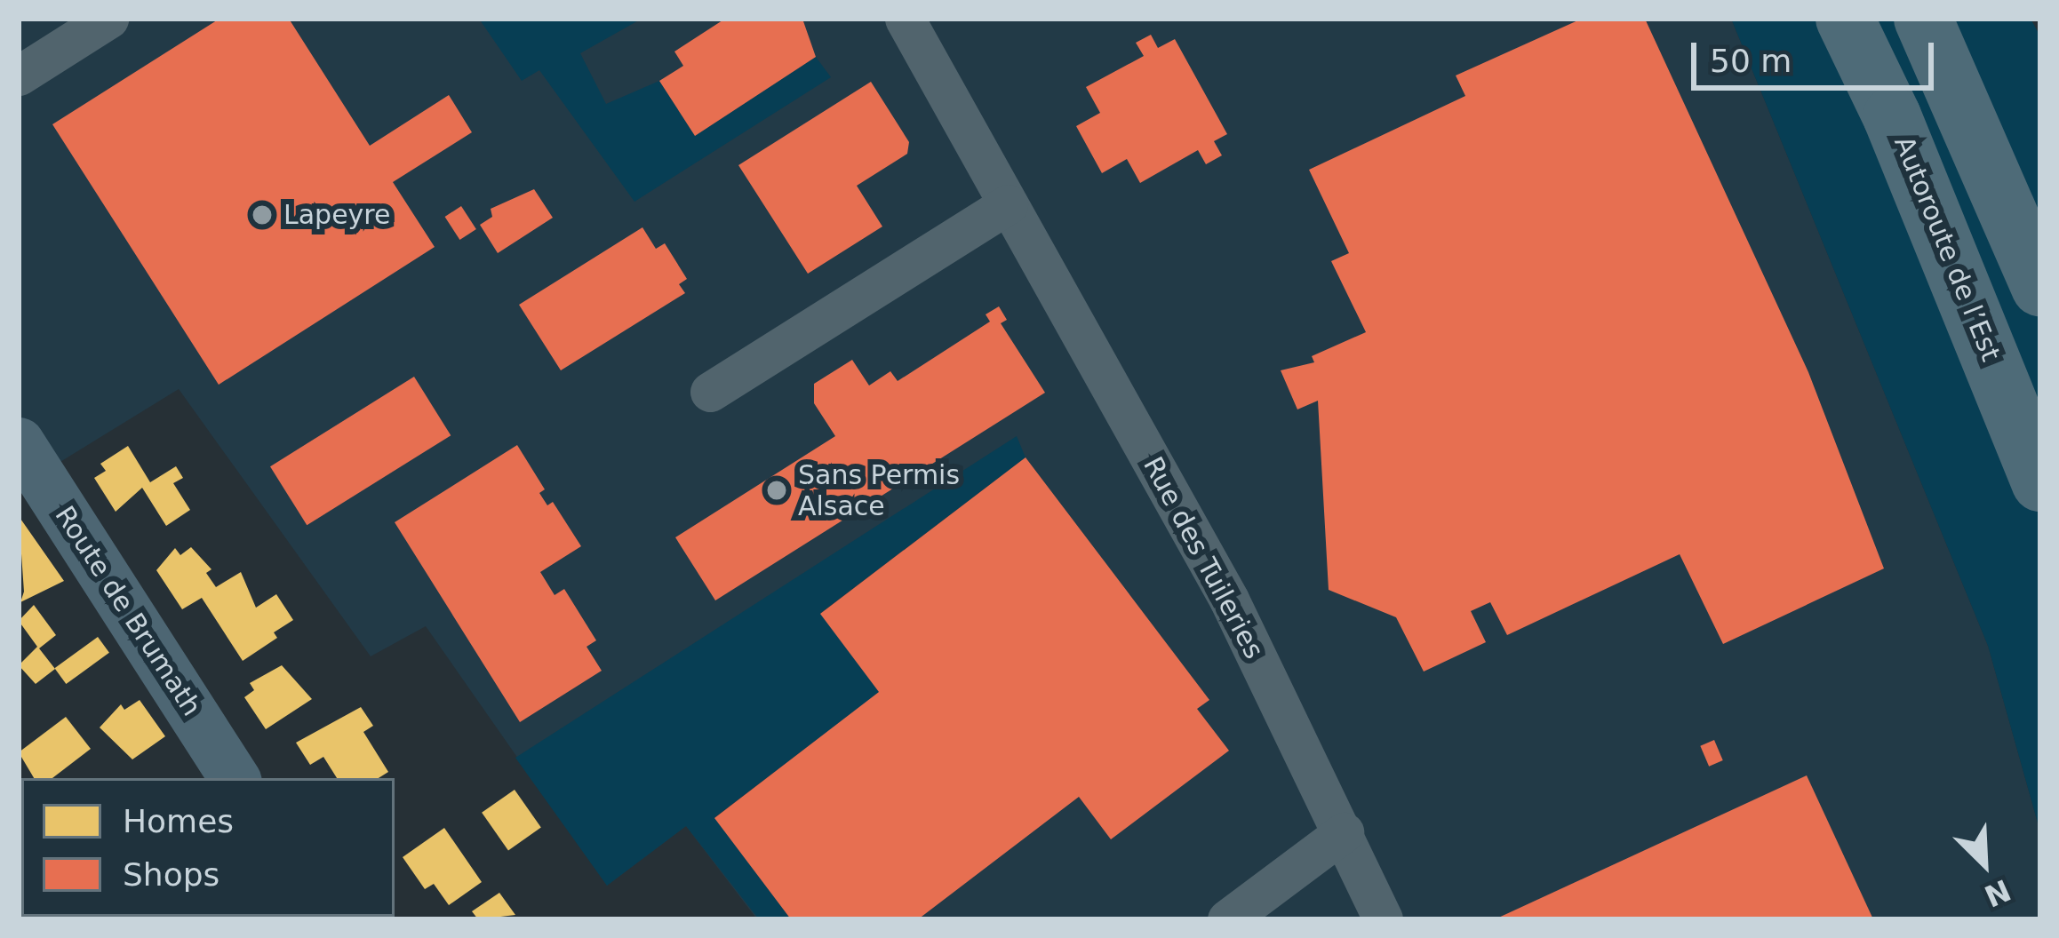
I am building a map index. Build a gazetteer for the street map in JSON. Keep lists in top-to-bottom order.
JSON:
{
  "streets": {
    "highway": ["Autoroute de l’Est"],
    "main road": ["Route de Brumath"],
    "street": ["Rue des Tuileries"]
  },
  "places": ["Lapeyre", "Sans Permis Alsace"],
  "legend": ["Homes", "Shops"],
  "scale_bar": "50 m",
  "north": "bottom right"
}
